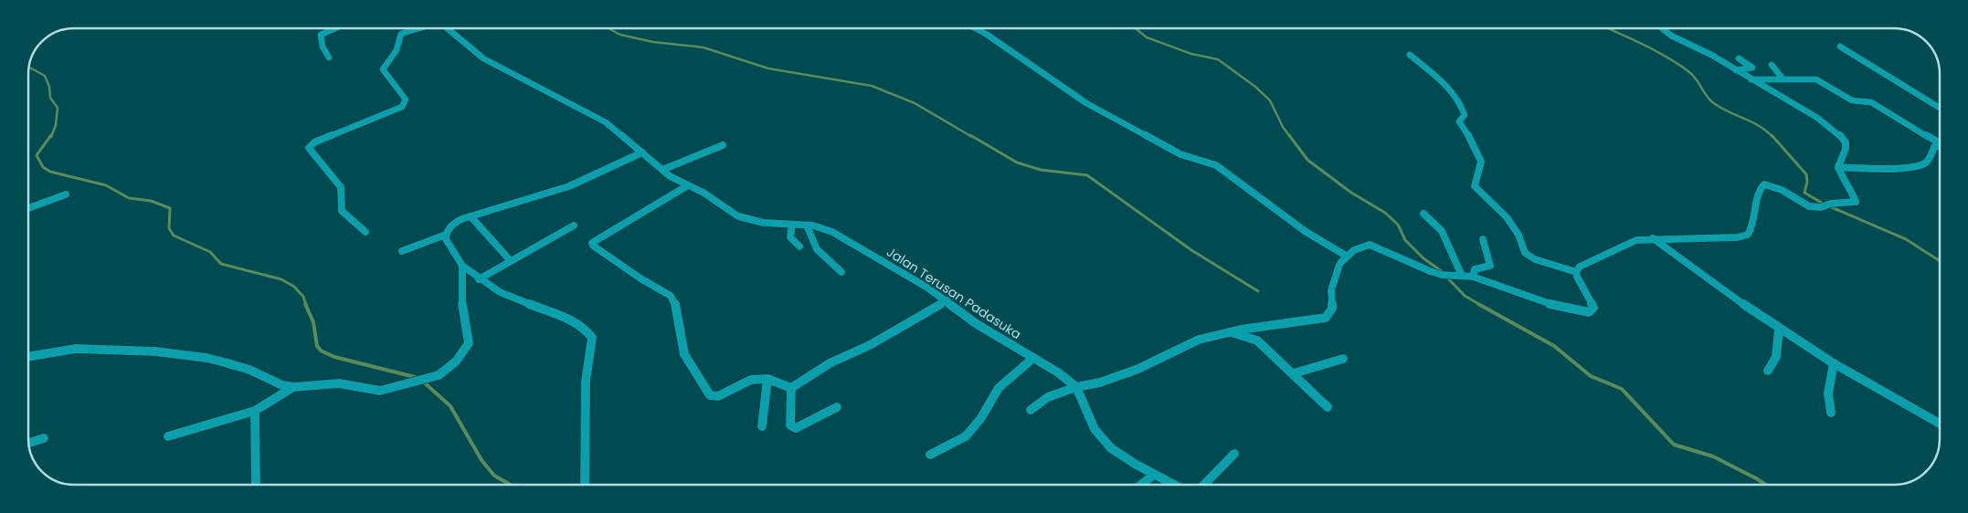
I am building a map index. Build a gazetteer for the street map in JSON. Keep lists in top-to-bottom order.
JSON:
{
  "streets": {
    "street": ["Jalan Terusan Padasuka"]
  }
}
